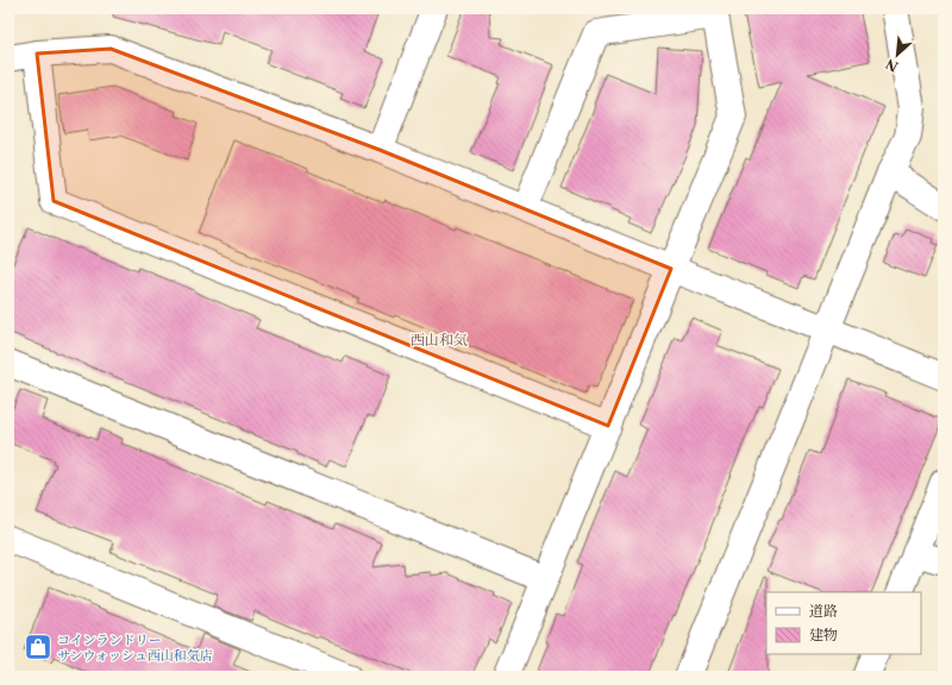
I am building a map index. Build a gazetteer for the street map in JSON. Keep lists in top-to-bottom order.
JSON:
{
  "districts": ["西山和気"],
  "places": {
    "shop": ["コインランドリー サンウォッシュ西山和気店"]
  },
  "legend": ["道路", "建物"],
  "north": "bottom left"
}
